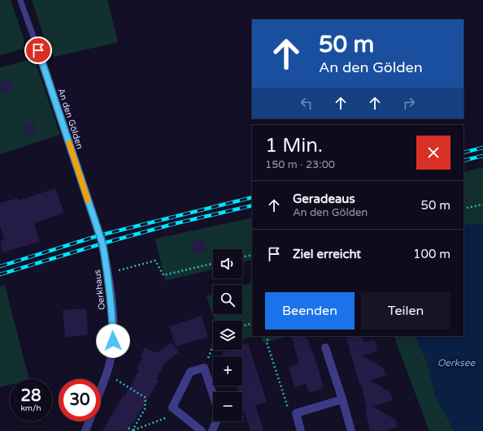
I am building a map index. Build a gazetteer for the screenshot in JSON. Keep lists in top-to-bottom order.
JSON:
{
  "streets": {
    "street": ["An den Gölden", "Oerkhaus"]
  },
  "crossings": [
    ["An den Gölden", "Oerkhaus"]
  ],
  "water": ["Oerksee"],
  "page": {
    "turn": ["50 m", "An den Gölden"],
    "heading": ["1 Min.", "150 m · 23:00"],
    "list": [
      {
        "name": "Geradeaus",
        "note": "An den Gölden",
        "value": "50 m"
      },
      {
        "name": "Ziel erreicht",
        "value": "100 m"
      }
    ],
    "map_buttons": ["+", "−"],
    "buttons": ["Beenden", "Teilen"],
    "speed": "28 km/h",
    "limit": "30"
  }
}
